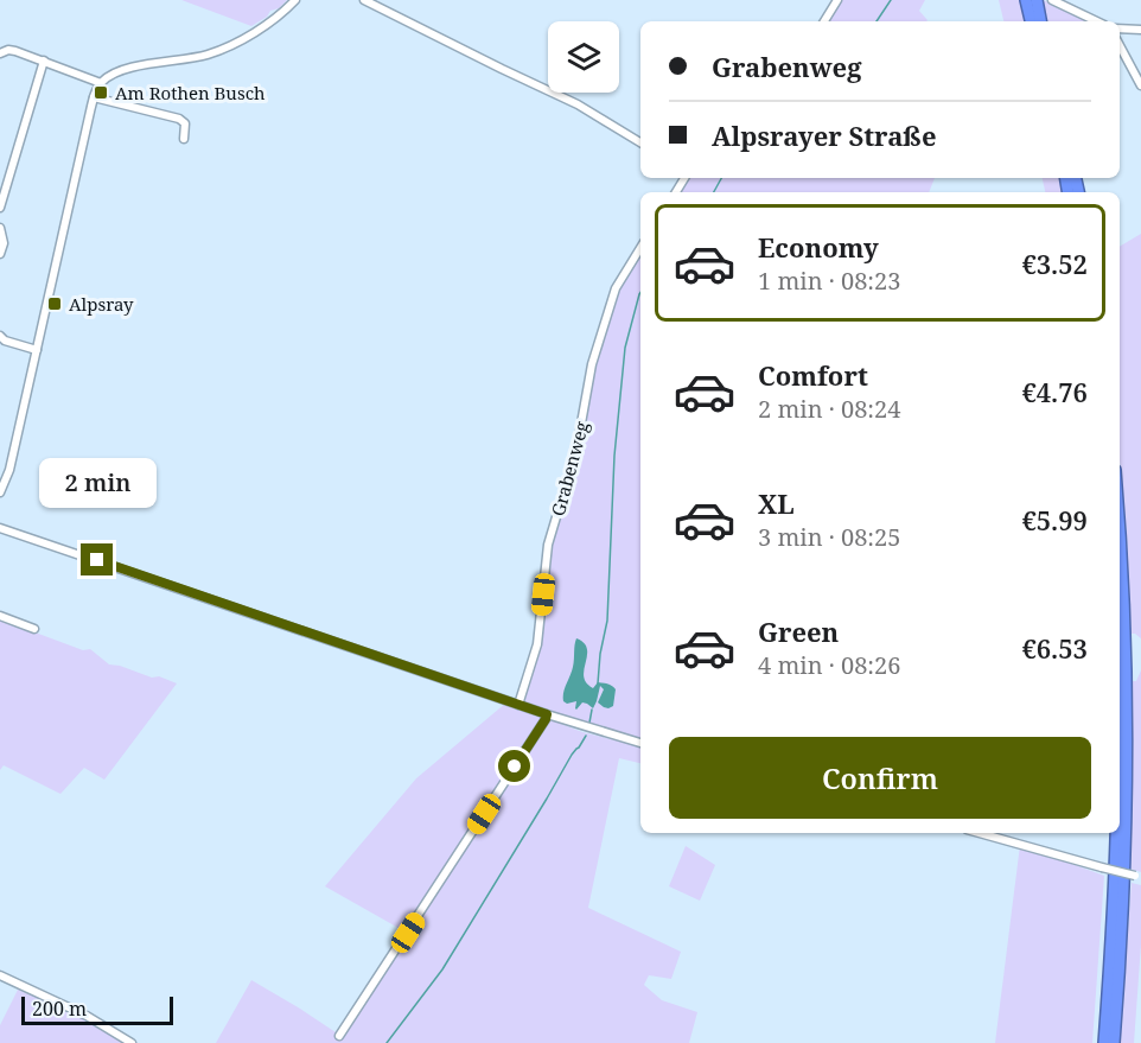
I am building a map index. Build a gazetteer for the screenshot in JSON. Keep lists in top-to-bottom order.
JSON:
{
  "streets": {
    "street": ["Grabenweg"]
  },
  "places": {
    "transit": ["Am Rothen Busch", "Alpsray"]
  },
  "scale_bar": "200 m",
  "page": {
    "banner": ["Grabenweg", "Alpsrayer Straße"],
    "list": [
      {
        "name": "Economy",
        "note": "1 min · 08:23",
        "value": "€3.52"
      },
      {
        "name": "Comfort",
        "note": "2 min · 08:24",
        "value": "€4.76"
      },
      {
        "name": "XL",
        "note": "3 min · 08:25",
        "value": "€5.99"
      },
      {
        "name": "Green",
        "note": "4 min · 08:26",
        "value": "€6.53"
      }
    ],
    "bubble": "2 min",
    "buttons": "Confirm",
    "scale": "200 m"
  }
}
